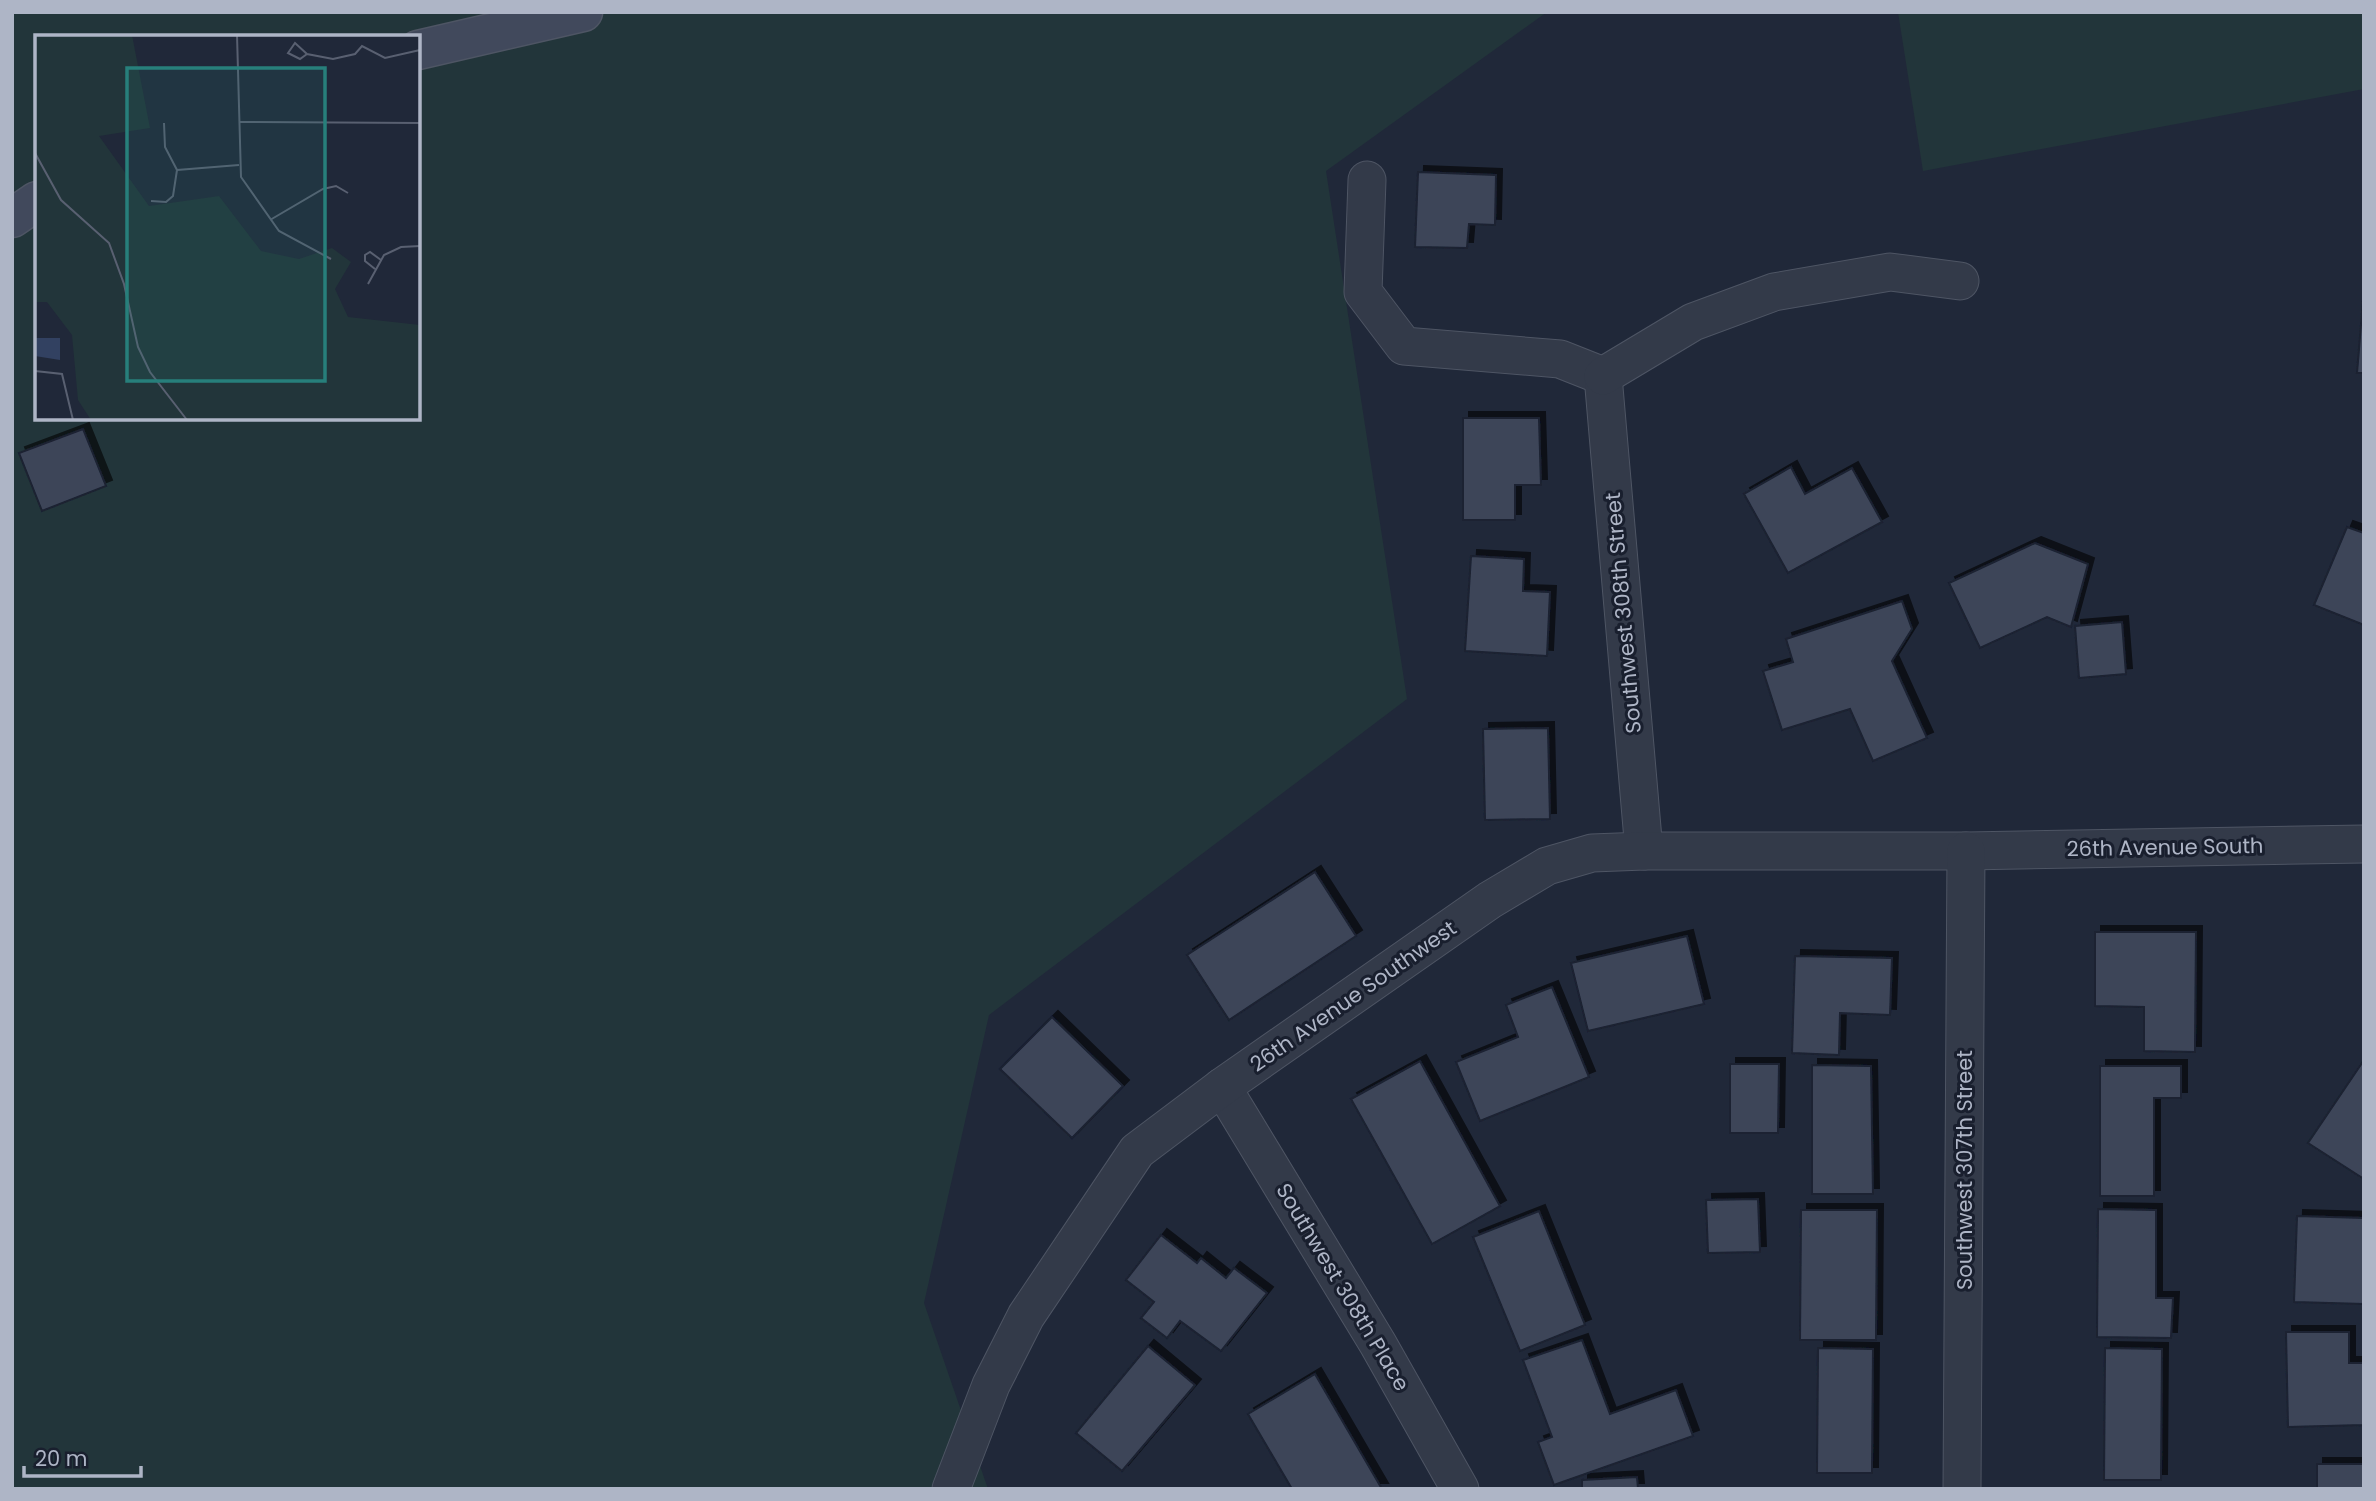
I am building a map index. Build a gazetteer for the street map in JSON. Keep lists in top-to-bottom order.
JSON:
{
  "streets": {
    "street": [
      "Southwest 308th Street",
      "26th Avenue South",
      "26th Avenue Southwest",
      "Southwest 307th Street",
      "Southwest 308th Place"
    ]
  },
  "crossings": [
    ["Southwest 308th Street", "26th Avenue Southwest"],
    ["26th Avenue South", "26th Avenue Southwest"],
    ["26th Avenue South", "Southwest 307th Street"],
    ["26th Avenue Southwest", "Southwest 307th Street"],
    ["26th Avenue Southwest", "Southwest 308th Place"]
  ],
  "scale_bar": "20 m"
}
